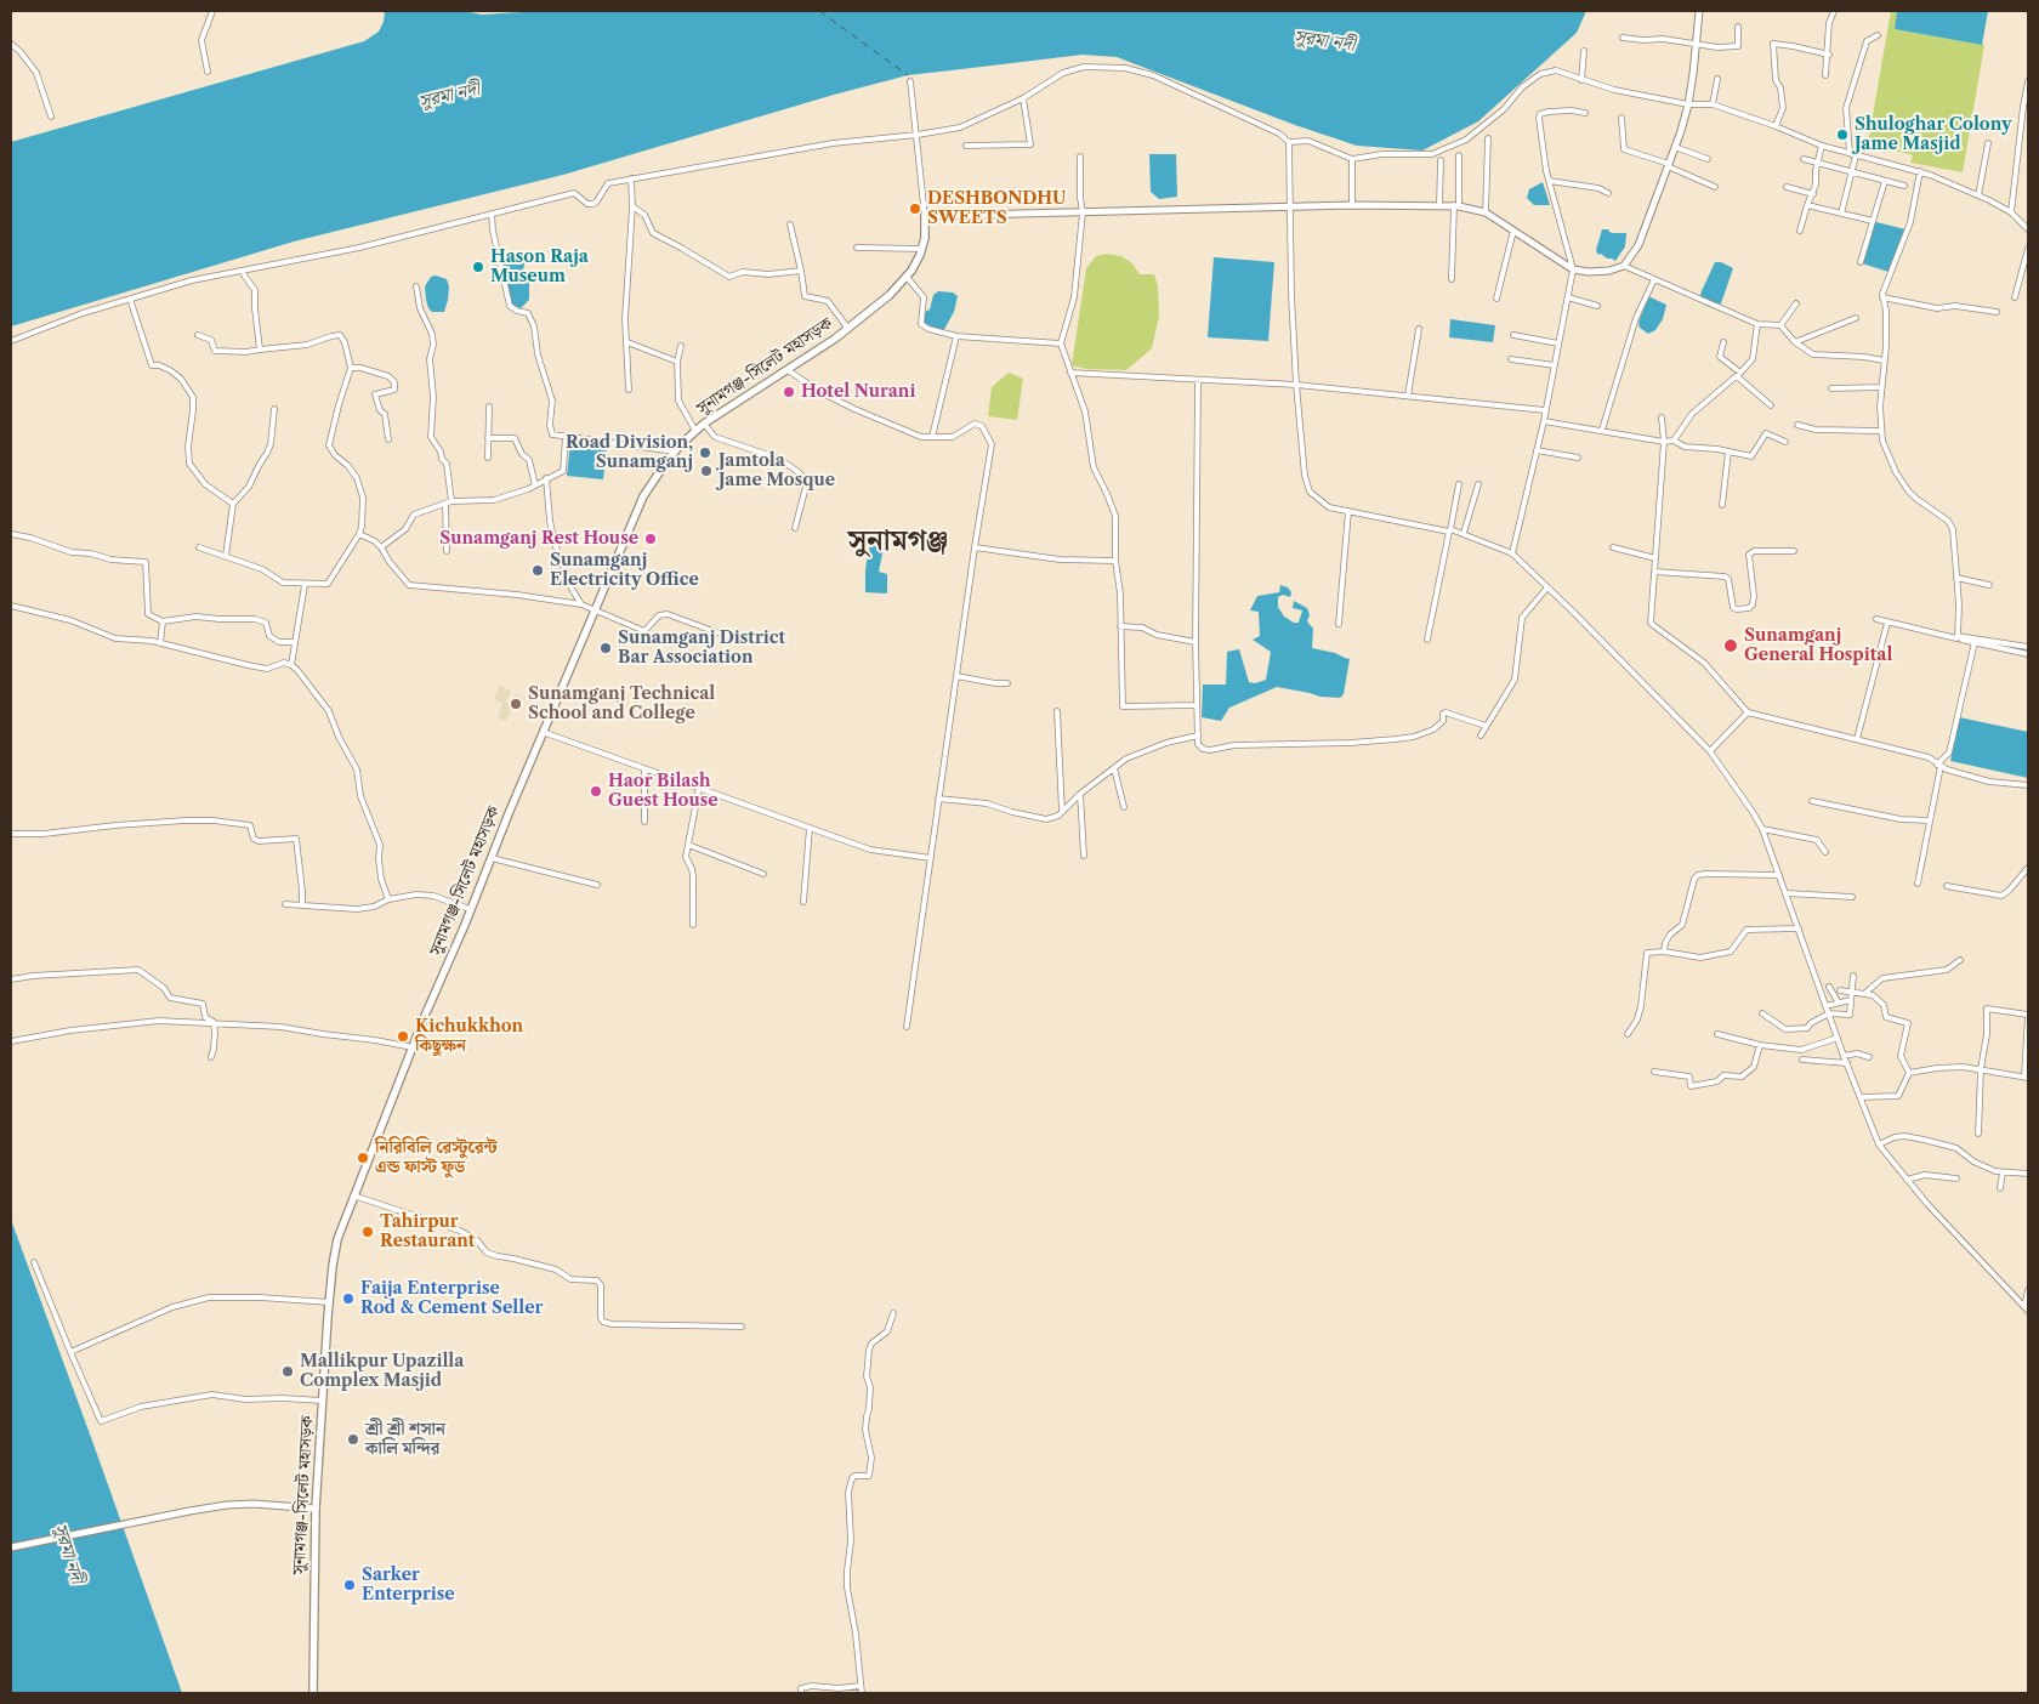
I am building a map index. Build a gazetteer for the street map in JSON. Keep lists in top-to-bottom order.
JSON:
{
  "streets": {
    "main road": ["সুনামগঞ্জ-সিলেট মহাসড়ক"]
  },
  "districts": ["সুনামগঞ্জ"],
  "water": ["সুরমা নদী"],
  "places": [
    "Shuloghar Colony Jame Masjid",
    "DESHBONDHU SWEETS",
    "Hason Raja Museum",
    "Hotel Nurani",
    "Road Division, Sunamganj",
    "Jamtola Jame Mosque",
    "Sunamganj Rest House",
    "Sunamganj Electricity Office",
    "Sunamganj General Hospital",
    "Sunamganj District Bar Association",
    "Sunamganj Technical School and College",
    "Haor Bilash Guest House",
    "Kichukkhon কিছুক্ষন",
    "নিরিবিলি রেস্টুরেন্ট এন্ড ফাস্ট ফুড",
    "Tahirpur Restaurant",
    "Faija Enterprise Rod & Cement Seller",
    "Mallikpur Upazilla Complex Masjid",
    "শ্রী শ্রী শসান কালি মন্দির",
    "Sarker Enterprise"
  ]
}
